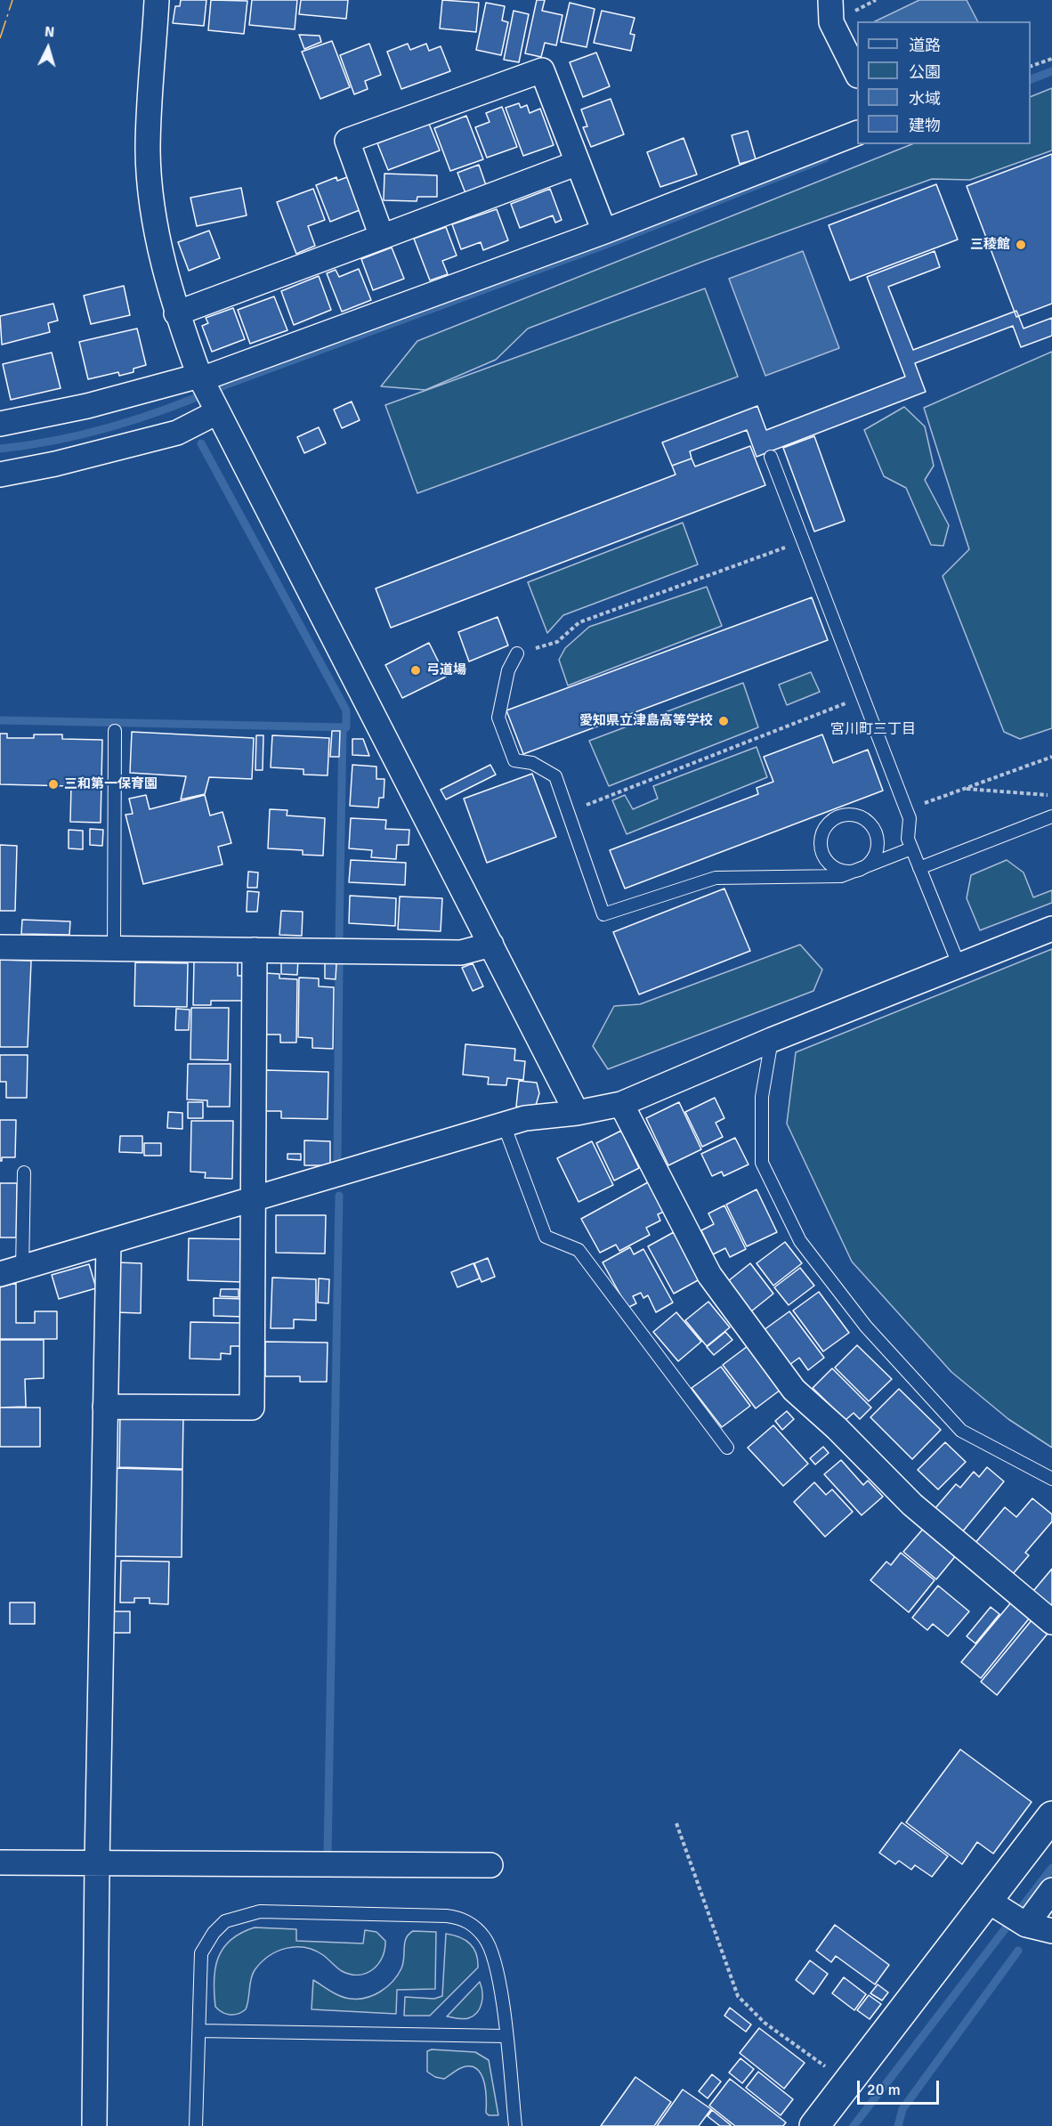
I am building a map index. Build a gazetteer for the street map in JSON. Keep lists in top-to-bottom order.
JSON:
{
  "districts": ["宮川町三丁目"],
  "places": [
    "三稜館",
    "弓道場",
    "愛知県立津島高等学校",
    "三和第一保育園"
  ],
  "legend": [
    "道路",
    "公園",
    "水域",
    "建物"
  ],
  "scale_bar": "20 m",
  "north": "top"
}
